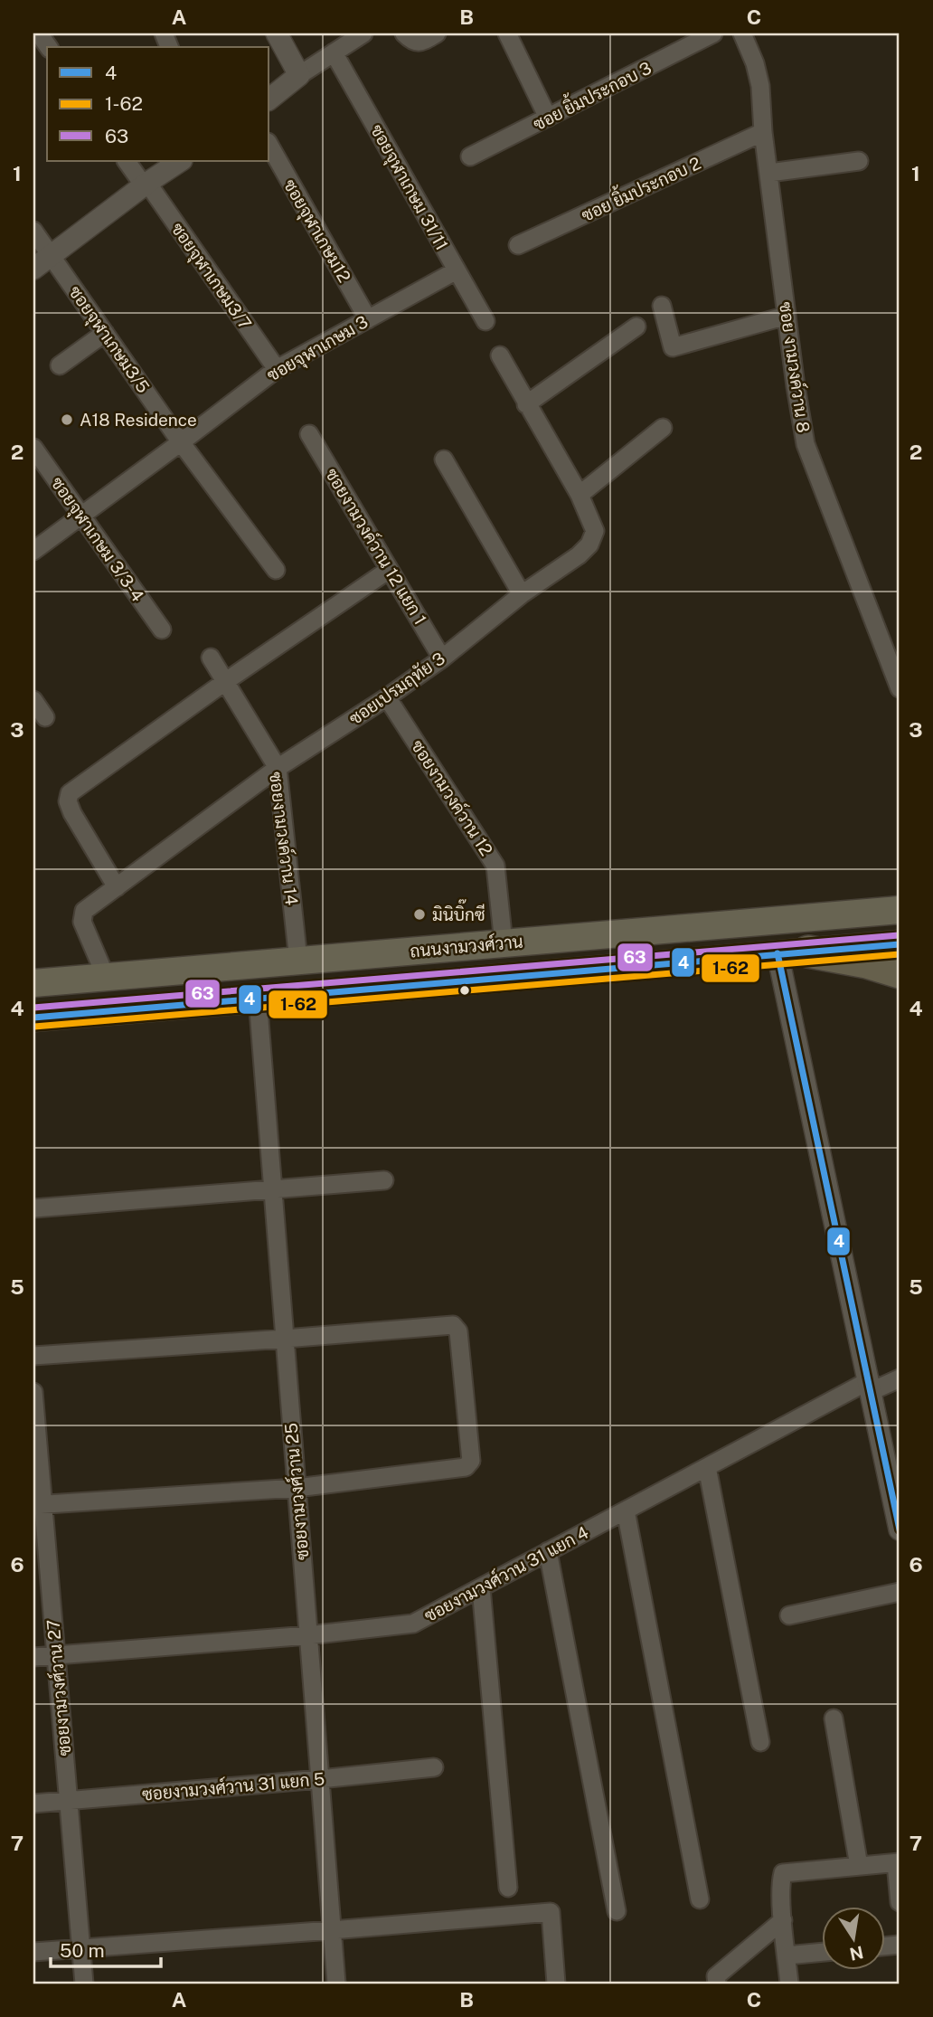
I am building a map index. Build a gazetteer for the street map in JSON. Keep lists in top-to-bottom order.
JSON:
{
  "streets": {
    "main road": ["ถนนงามวงศ์วาน"],
    "street": [
      "ซอย ยิ้มประกอบ 3",
      "ซอยจุฬาเกษม 31/11",
      "ซอย ยิ้มประกอบ 2",
      "ซอยจุฬาเกษม12",
      "ซอยจุฬาเกษม3/7",
      "ซอยจุฬาเกษม3/5",
      "ซอยจุฬาเกษม 3",
      "ซอย งามวงค์วาน 8",
      "ซอยจุฬาเกษม 3/3-4",
      "ซอยงามวงค์วาน 12 แยก 1",
      "ซอยเปรมฤทัย 3",
      "ซอยงามวงค์วาน 12",
      "ซอยงามวงค์วาน 14",
      "ซอยงามวงศ์วาน 25",
      "ซอยงามวงศ์วาน 31 แยก 4",
      "ซอยงามวงศ์วาน 27",
      "ซอยงามวงศ์วาน 31 แยก 5"
    ]
  },
  "crossings": [
    ["ซอยจุฬาเกษม 31/11", "ซอยจุฬาเกษม 3"],
    ["ซอย ยิ้มประกอบ 2", "ซอย งามวงค์วาน 8"],
    ["ซอยจุฬาเกษม12", "ซอยจุฬาเกษม 3"],
    ["ซอยจุฬาเกษม3/7", "ซอยจุฬาเกษม 3"],
    ["ซอยจุฬาเกษม3/5", "ซอยจุฬาเกษม 3"],
    ["ซอยจุฬาเกษม 3", "ซอยจุฬาเกษม 3/3-4"],
    ["ซอยงามวงค์วาน 12 แยก 1", "ซอยเปรมฤทัย 3"],
    ["ซอยเปรมฤทัย 3", "ซอยงามวงค์วาน 12"],
    ["ซอยเปรมฤทัย 3", "ซอยงามวงค์วาน 14"],
    ["ซอยเปรมฤทัย 3", "ถนนงามวงศ์วาน"],
    ["ซอยงามวงค์วาน 12", "ถนนงามวงศ์วาน"],
    ["ซอยงามวงค์วาน 14", "ถนนงามวงศ์วาน"],
    ["ถนนงามวงศ์วาน", "ซอยงามวงศ์วาน 25"],
    ["ซอยงามวงศ์วาน 25", "ซอยงามวงศ์วาน 31 แยก 4"],
    ["ซอยงามวงศ์วาน 25", "ซอยงามวงศ์วาน 31 แยก 5"],
    ["ซอยงามวงศ์วาน 31 แยก 4", "ซอยงามวงศ์วาน 27"],
    ["ซอยงามวงศ์วาน 27", "ซอยงามวงศ์วาน 31 แยก 5"]
  ],
  "places": ["A18 Residence", "มินิบิ๊กซี"],
  "lines": ["transit line 63", "transit line 4", "transit line 1-62"],
  "legend": ["4", "1-62", "63"],
  "scale_bar": "50 m",
  "north": "bottom",
  "grid": {
    "columns": ["A", "B", "C"],
    "rows": [
      "1",
      "2",
      "3",
      "4",
      "5",
      "6",
      "7"
    ]
  }
}
